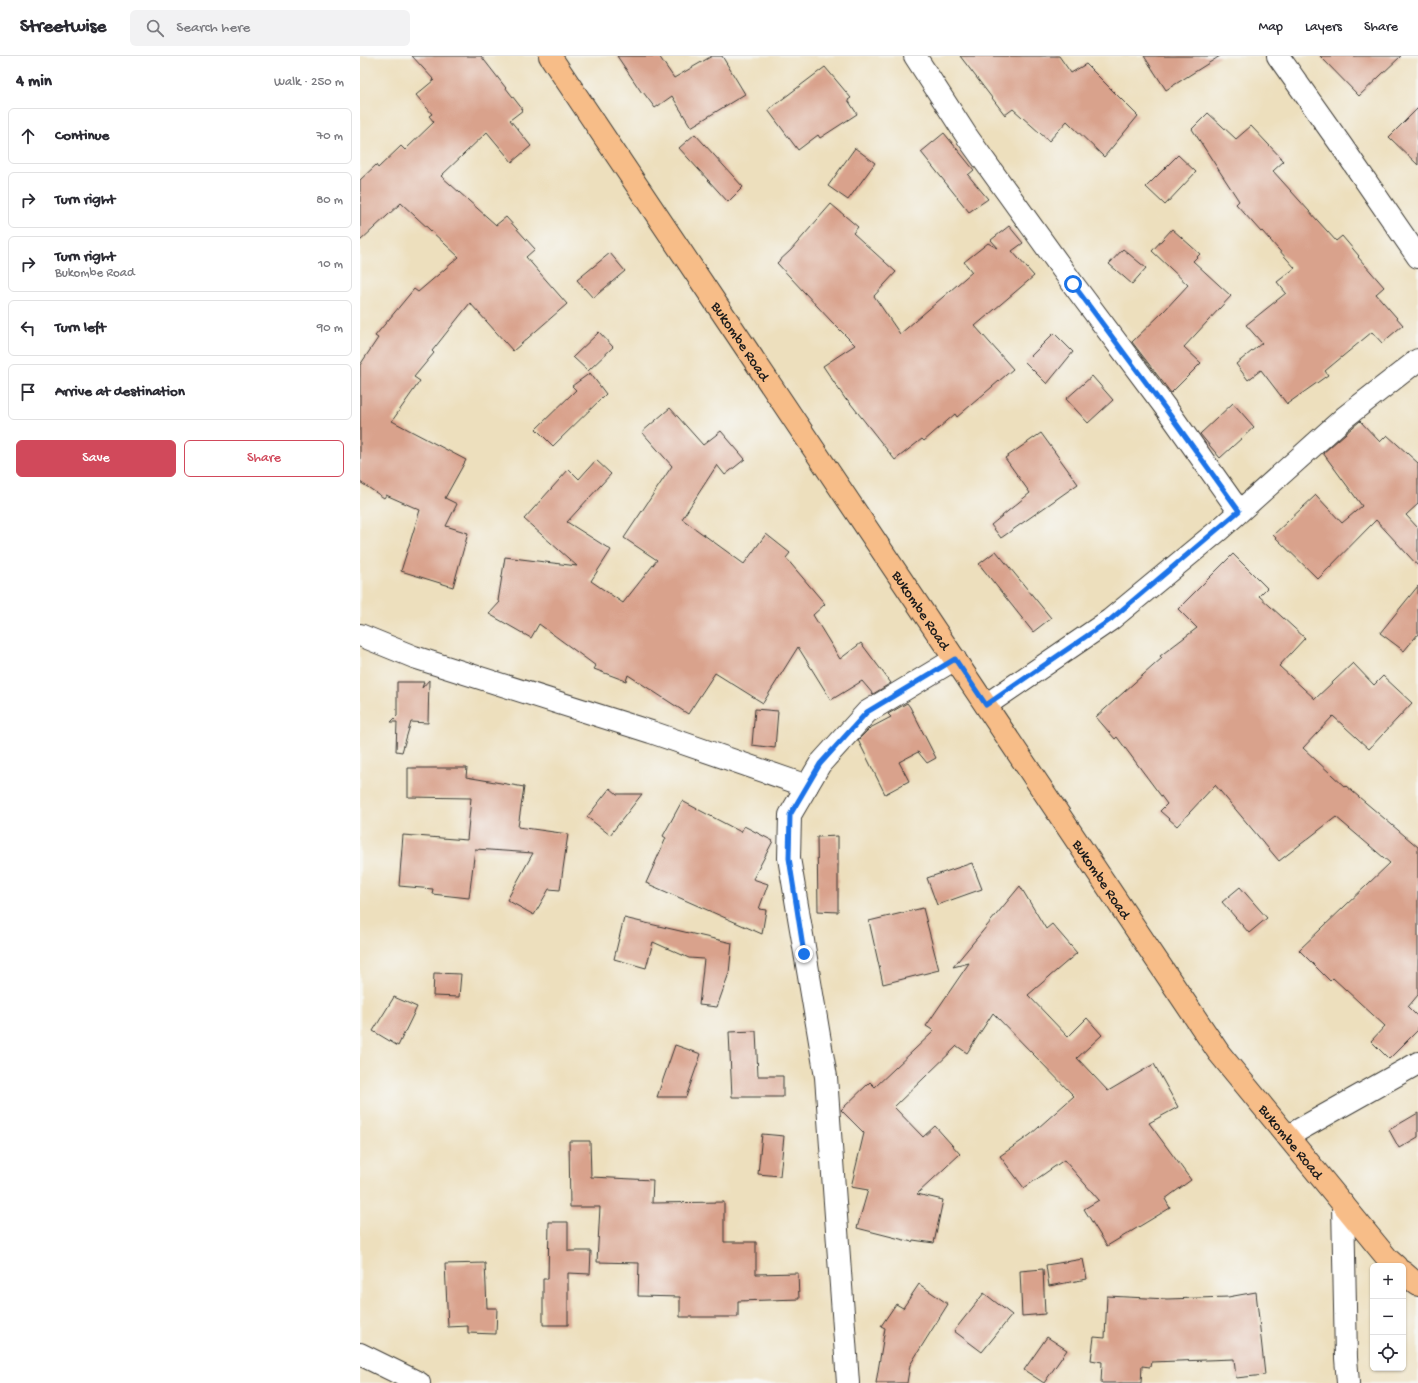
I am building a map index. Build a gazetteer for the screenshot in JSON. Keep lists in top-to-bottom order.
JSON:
{
  "streets": {
    "main road": ["Bukombe Road"]
  },
  "page": {
    "header": "Streetwise",
    "search": "Search here",
    "nav": ["Map", "Layers", "Share"],
    "heading": ["4 min", "Walk · 250 m"],
    "list": [
      ["Continue", "70 m"],
      ["Turn right", "80 m"],
      ["Turn right", "Bukombe Road", "10 m"],
      ["Turn left", "90 m"],
      "Arrive at destination"
    ],
    "buttons": ["Save", "Share"],
    "map_buttons": ["+", "−"]
  }
}
